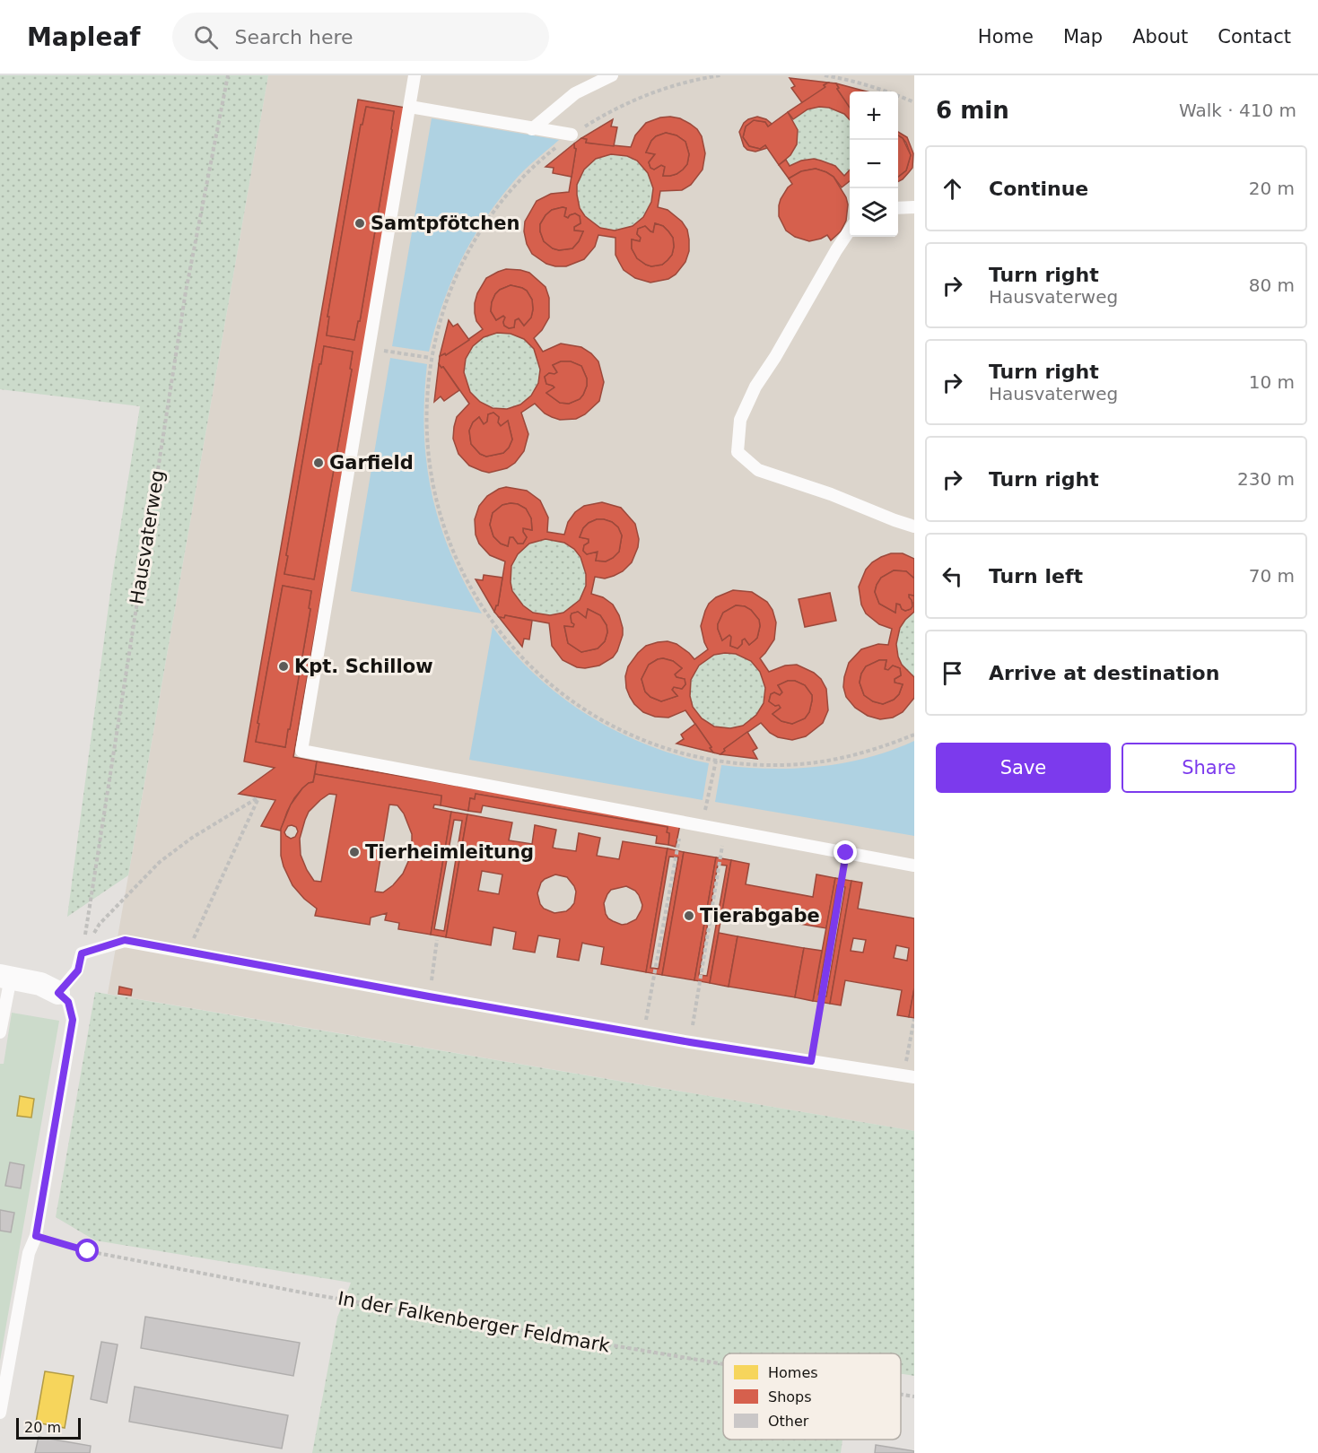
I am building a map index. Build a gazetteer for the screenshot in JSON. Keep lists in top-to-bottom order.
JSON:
{
  "streets": {
    "path": ["Hausvaterweg", "In der Falkenberger Feldmark"]
  },
  "places": [
    "Samtpfötchen",
    "Garfield",
    "Kpt. Schillow",
    "Tierheimleitung",
    "Tierabgabe"
  ],
  "legend": ["Homes", "Shops", "Other"],
  "scale_bar": "20 m",
  "page": {
    "header": "Mapleaf",
    "search": "Search here",
    "nav": [
      "Home",
      "Map",
      "About",
      "Contact"
    ],
    "heading": ["6 min", "Walk · 410 m"],
    "map_buttons": ["+", "−"],
    "list": [
      ["Continue", "20 m"],
      ["Turn right", "Hausvaterweg", "80 m"],
      ["Turn right", "Hausvaterweg", "10 m"],
      ["Turn right", "230 m"],
      ["Turn left", "70 m"],
      "Arrive at destination"
    ],
    "buttons": ["Save", "Share"],
    "scale": "20 m"
  }
}
